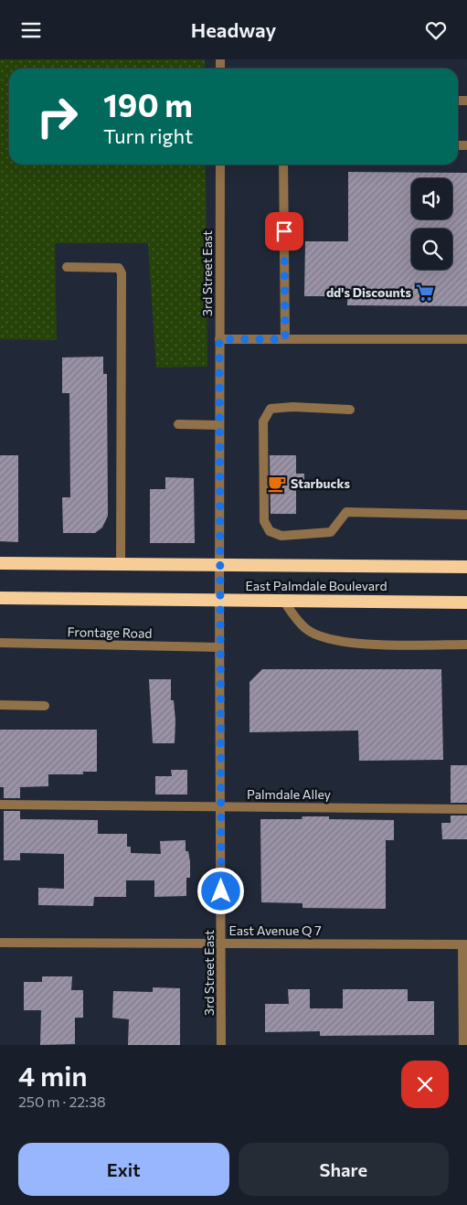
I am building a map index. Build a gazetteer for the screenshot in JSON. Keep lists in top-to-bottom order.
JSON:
{
  "streets": {
    "highway": ["East Palmdale Boulevard"],
    "street": [
      "3rd Street East",
      "Frontage Road",
      "Palmdale Alley",
      "East Avenue Q 7"
    ]
  },
  "crossings": [
    ["3rd Street East", "East Palmdale Boulevard"],
    ["3rd Street East", "Frontage Road"],
    ["3rd Street East", "Palmdale Alley"],
    ["3rd Street East", "East Avenue Q 7"]
  ],
  "places": {
    "supermarket": ["dd's Discounts"],
    "cafe": ["Starbucks"]
  },
  "page": {
    "header": "Headway",
    "turn": ["190 m", "Turn right"],
    "heading": ["4 min", "250 m · 22:38"],
    "buttons": ["Exit", "Share"]
  }
}
